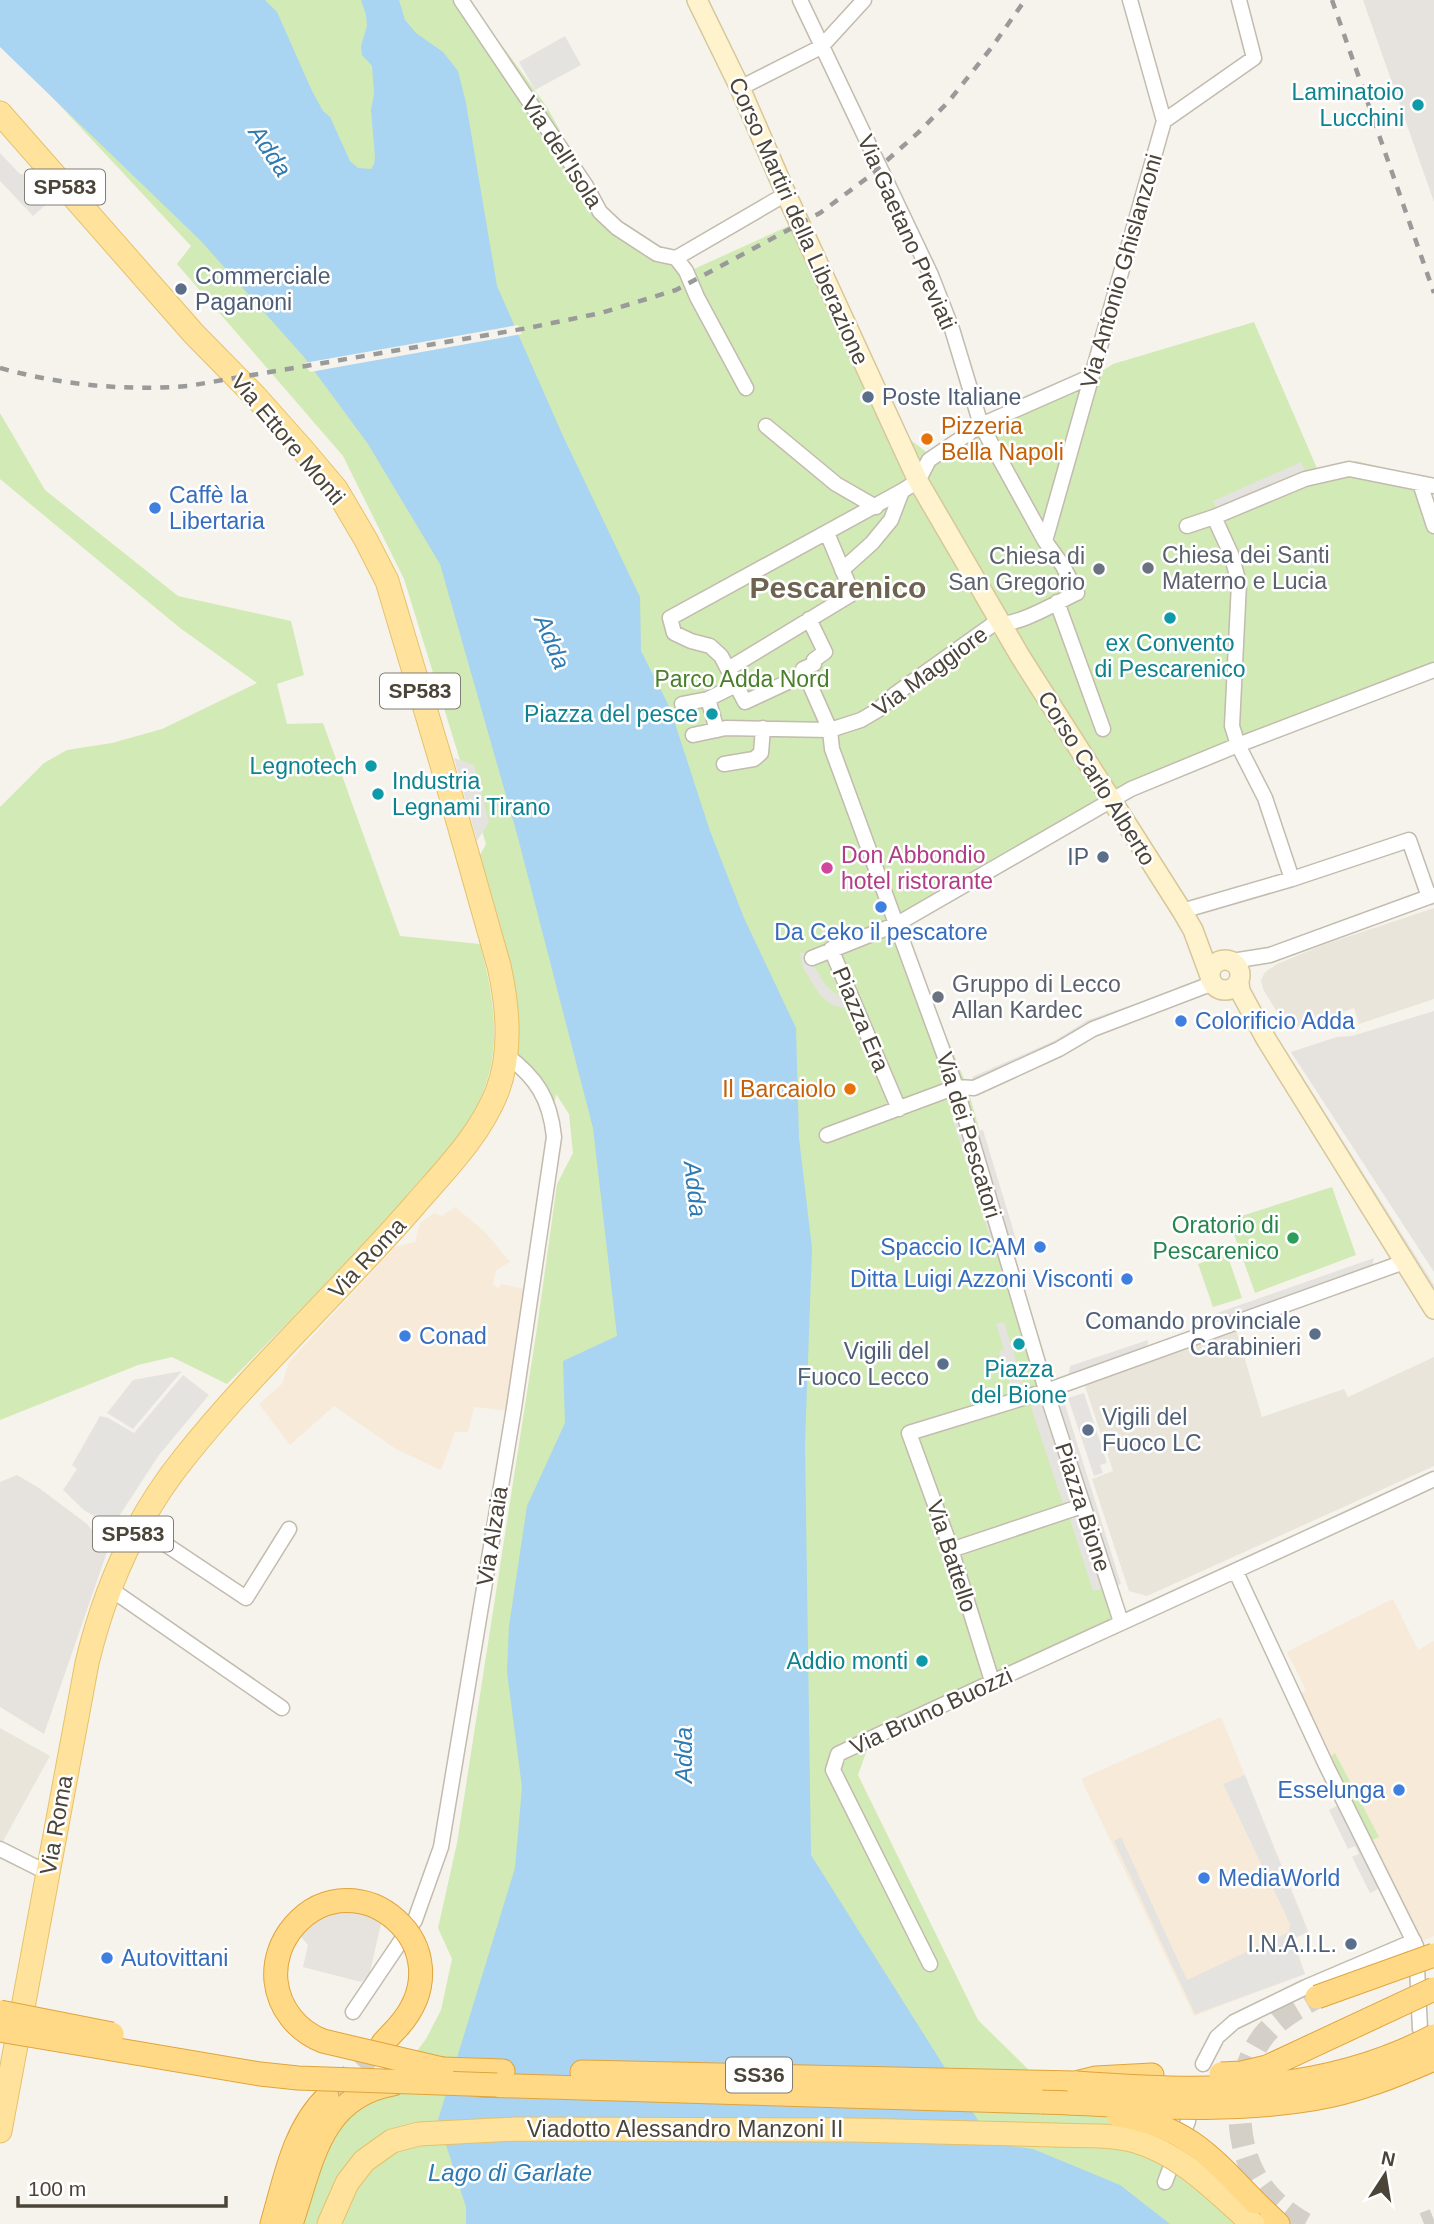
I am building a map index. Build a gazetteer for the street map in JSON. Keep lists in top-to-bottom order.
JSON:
{
  "streets": {
    "highway": ["SS36"],
    "main road": [
      "SP583",
      "Corso Martiri della Liberazione",
      "Via Ettore Monti",
      "Corso Carlo Alberto",
      "Via Roma",
      "Viadotto Alessandro Manzoni II"
    ],
    "street": [
      "Via dell'Isola",
      "Via Gaetano Previati",
      "Via Antonio Ghislanzoni",
      "Via Maggiore",
      "Piazza Era",
      "Via dei Pescatori",
      "Piazza Bione",
      "Via Alzaia",
      "Via Battello",
      "Via Bruno Buozzi"
    ]
  },
  "crossings": [
    ["Corso Martiri della Liberazione", "Via Maggiore"],
    ["Corso Martiri della Liberazione", "Corso Carlo Alberto"],
    ["Via Gaetano Previati", "Via Antonio Ghislanzoni"],
    ["Via Gaetano Previati", "Via Maggiore"],
    ["Via Ettore Monti", "Via Roma"],
    ["Via Maggiore", "Corso Carlo Alberto"],
    ["Via Maggiore", "Via dei Pescatori"],
    ["Via dei Pescatori", "Piazza Bione"],
    ["Via dei Pescatori", "Via Battello"],
    ["Via Roma", "Via Alzaia"],
    ["Piazza Bione", "Via Battello"],
    ["Piazza Bione", "Via Bruno Buozzi"],
    ["Via Battello", "Via Bruno Buozzi"]
  ],
  "districts": ["Pescarenico"],
  "water": ["Adda", "Lago di Garlate"],
  "parks": ["Parco Adda Nord"],
  "places": [
    "Laminatoio Lucchini",
    "Commerciale Paganoni",
    "Poste Italiane",
    "Pizzeria Bella Napoli",
    "Caffè la Libertaria",
    "Chiesa dei Santi Materno e Lucia",
    "Chiesa di San Gregorio",
    "ex Convento di Pescarenico",
    "Piazza del pesce",
    "Legnotech",
    "Industria Legnami Tirano",
    "IP",
    "Don Abbondio hotel ristorante",
    "Da Ceko il pescatore",
    "Gruppo di Lecco Allan Kardec",
    "Colorificio Adda",
    "Il Barcaiolo",
    "Oratorio di Pescarenico",
    "Spaccio ICAM",
    "Ditta Luigi Azzoni Visconti",
    "Comando provinciale Carabinieri",
    "Conad",
    "Piazza del Bione",
    "Vigili del Fuoco Lecco",
    "Vigili del Fuoco LC",
    "Addio monti",
    "Esselunga",
    "MediaWorld",
    "I.N.A.I.L.",
    "Autovittani"
  ],
  "scale_bar": "100 m",
  "north": "top"
}
